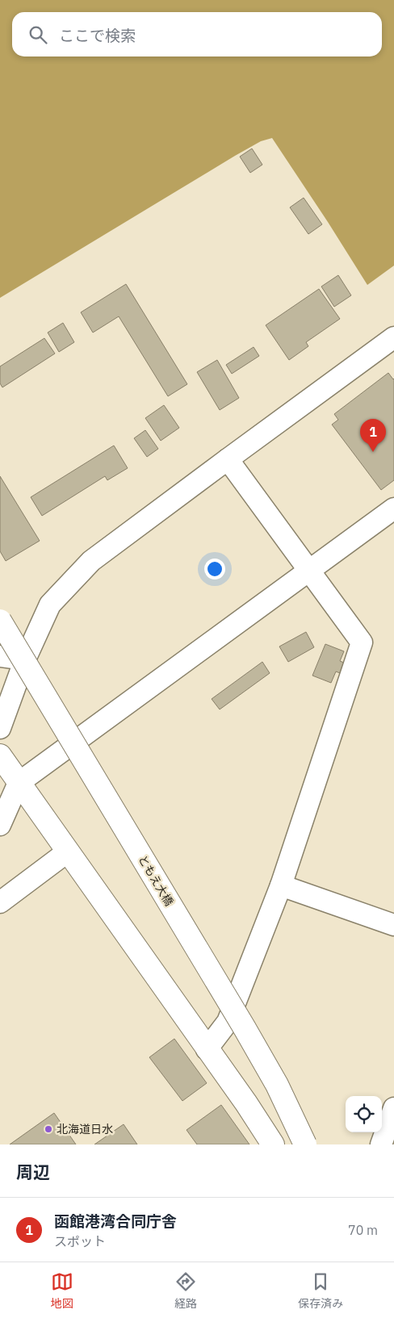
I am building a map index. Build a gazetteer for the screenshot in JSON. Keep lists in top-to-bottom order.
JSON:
{
  "streets": {
    "street": ["ともえ大橋"]
  },
  "places": ["北海道日水"],
  "page": {
    "search": "ここで検索",
    "pins": "1",
    "heading": "周辺",
    "list": [
      {
        "mark": "1",
        "name": "函館港湾合同庁舎",
        "note": "スポット",
        "value": "70 m"
      }
    ],
    "nav": ["地図", "経路", "保存済み"]
  }
}
